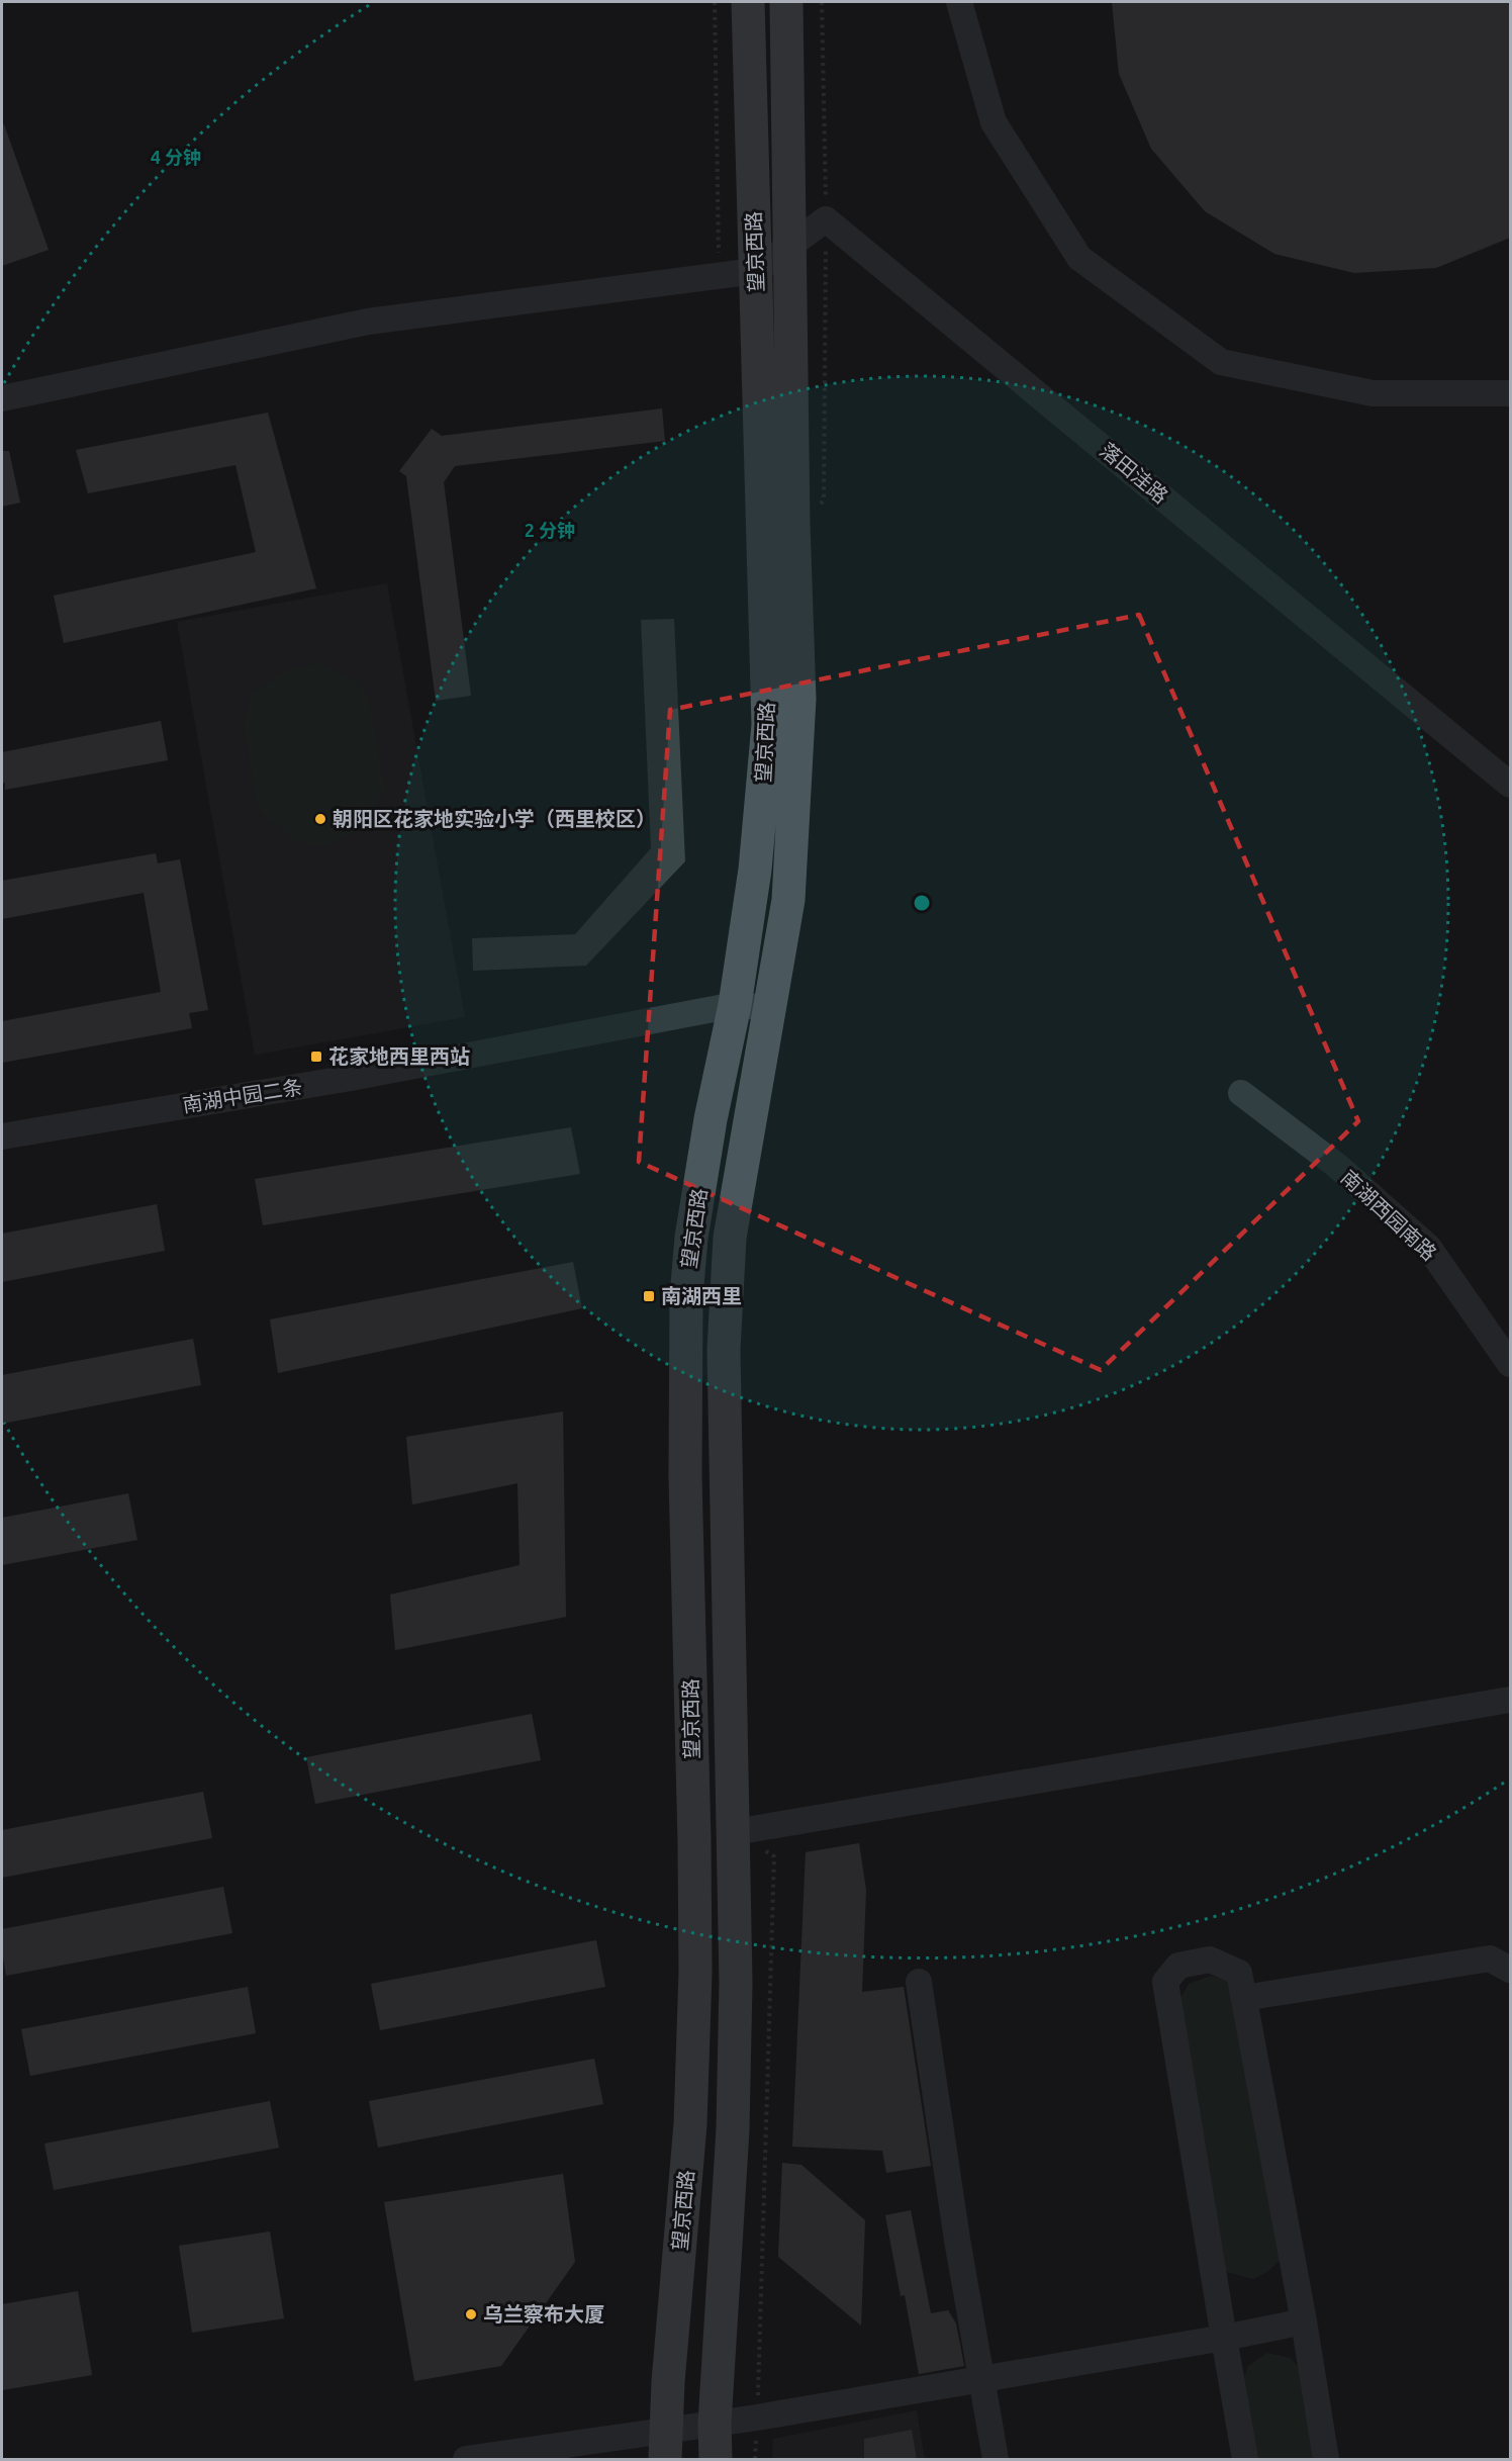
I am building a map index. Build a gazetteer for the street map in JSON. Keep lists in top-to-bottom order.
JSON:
{
  "streets": {
    "main road": ["望京西路"],
    "street": ["落田洼路", "南湖中园二条", "南湖西园南路"]
  },
  "crossings": [
    ["望京西路", "南湖中园二条"]
  ],
  "places": {
    "other": ["朝阳区花家地实验小学（西里校区）", "乌兰察布大厦"],
    "transit": ["花家地西里西站", "南湖西里"]
  },
  "rings": ["4 分钟", "2 分钟"]
}
